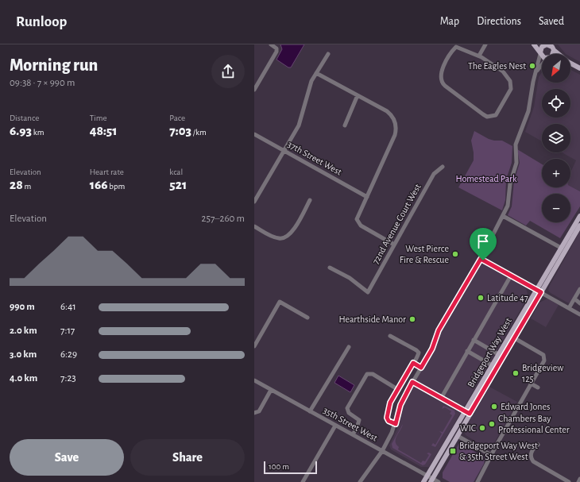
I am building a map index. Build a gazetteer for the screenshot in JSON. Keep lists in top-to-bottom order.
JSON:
{
  "streets": {
    "main road": ["Bridgeport Way West"],
    "street": ["37th Street West", "72nd Avenue Court West", "35th Street West"]
  },
  "crossings": [
    ["Bridgeport Way West", "35th Street West"]
  ],
  "parks": ["Homestead Park"],
  "places": {
    "other": [
      "The Eagles Nest",
      "West Pierce Fire & Rescue",
      "Latitude 47",
      "Hearthside Manor",
      "Bridgeview 125",
      "Edward Jones",
      "Chambers Bay Professional Center",
      "WIC"
    ],
    "transit": ["Bridgeport Way West & 35th Street West"]
  },
  "scale_bar": "100 m",
  "north": "bottom left",
  "page": {
    "header": "Runloop",
    "nav": ["Map", "Directions", "Saved"],
    "heading": ["Morning run", "09:38 · 7 × 990 m"],
    "map_buttons": ["+", "−"],
    "stats": [
      ["Distance", "6.93 km"],
      ["Time", "48:51"],
      ["Pace", "7:03 /km"],
      ["Elevation", "28 m"],
      ["Heart rate", "166 bpm"],
      ["kcal", "521"]
    ],
    "chart": ["Elevation", "257–260 m"],
    "list": [
      {
        "name": "990 m",
        "note": "6:41"
      },
      {
        "name": "2.0 km",
        "note": "7:17"
      },
      {
        "name": "3.0 km",
        "note": "6:29"
      },
      {
        "name": "4.0 km",
        "note": "7:23"
      }
    ],
    "buttons": ["Save", "Share"],
    "scale": "100 m"
  }
}
